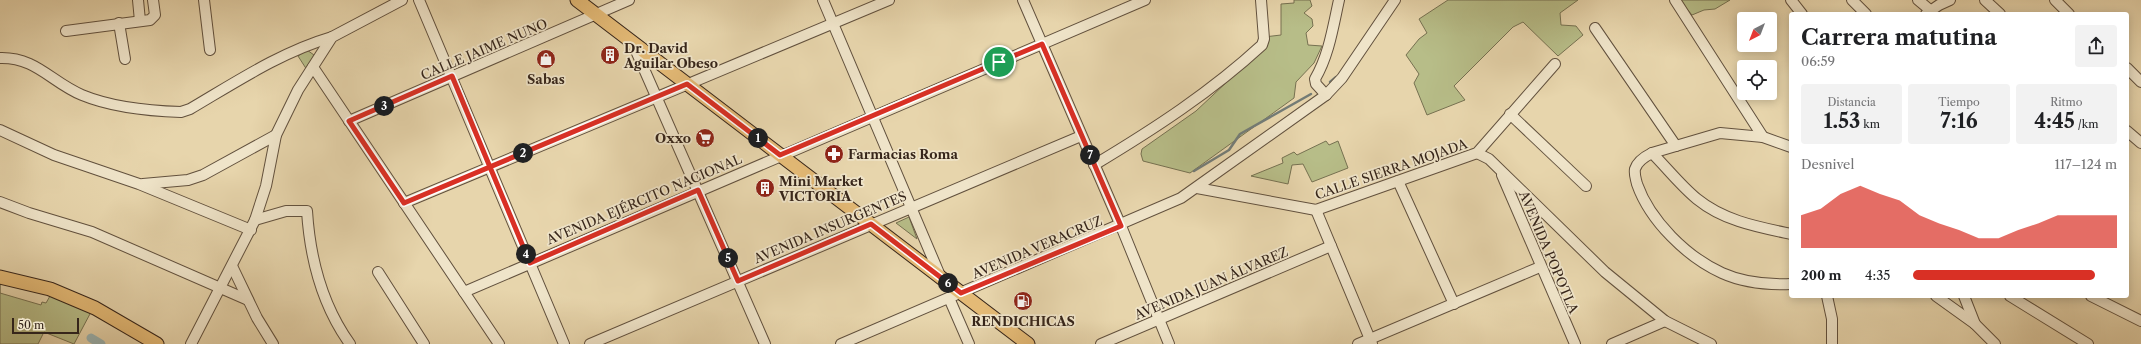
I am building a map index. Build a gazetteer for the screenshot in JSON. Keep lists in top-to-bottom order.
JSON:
{
  "streets": {
    "street": [
      "CALLE JAIME NUNO",
      "CALLE SIERRA MOJADA",
      "AVENIDA EJÉRCITO NACIONAL",
      "AVENIDA INSURGENTES",
      "AVENIDA VERACRUZ",
      "AVENIDA POPOTLA",
      "AVENIDA JUAN ÁLVAREZ"
    ]
  },
  "crossings": [
    ["CALLE SIERRA MOJADA", "AVENIDA VERACRUZ"]
  ],
  "places": {
    "building": ["Dr. David Aguilar Obeso", "Mini Market VICTORIA"],
    "shop": ["Sabas"],
    "supermarket": ["Oxxo"],
    "pharmacy": ["Farmacias Roma"],
    "fuel station": ["RENDICHICAS"]
  },
  "scale_bar": "50 m",
  "north": "bottom left",
  "page": {
    "heading": ["Carrera matutina", "06:59"],
    "stats": [
      ["Distancia", "1.53 km"],
      ["Tiempo", "7:16"],
      ["Ritmo", "4:45 /km"]
    ],
    "pins": [
      "3",
      "1",
      "2",
      "7",
      "4",
      "5",
      "6"
    ],
    "chart": ["Desnivel", "117–124 m"],
    "list": [
      {
        "name": "200 m",
        "note": "4:35"
      }
    ],
    "scale": "50 m"
  }
}
